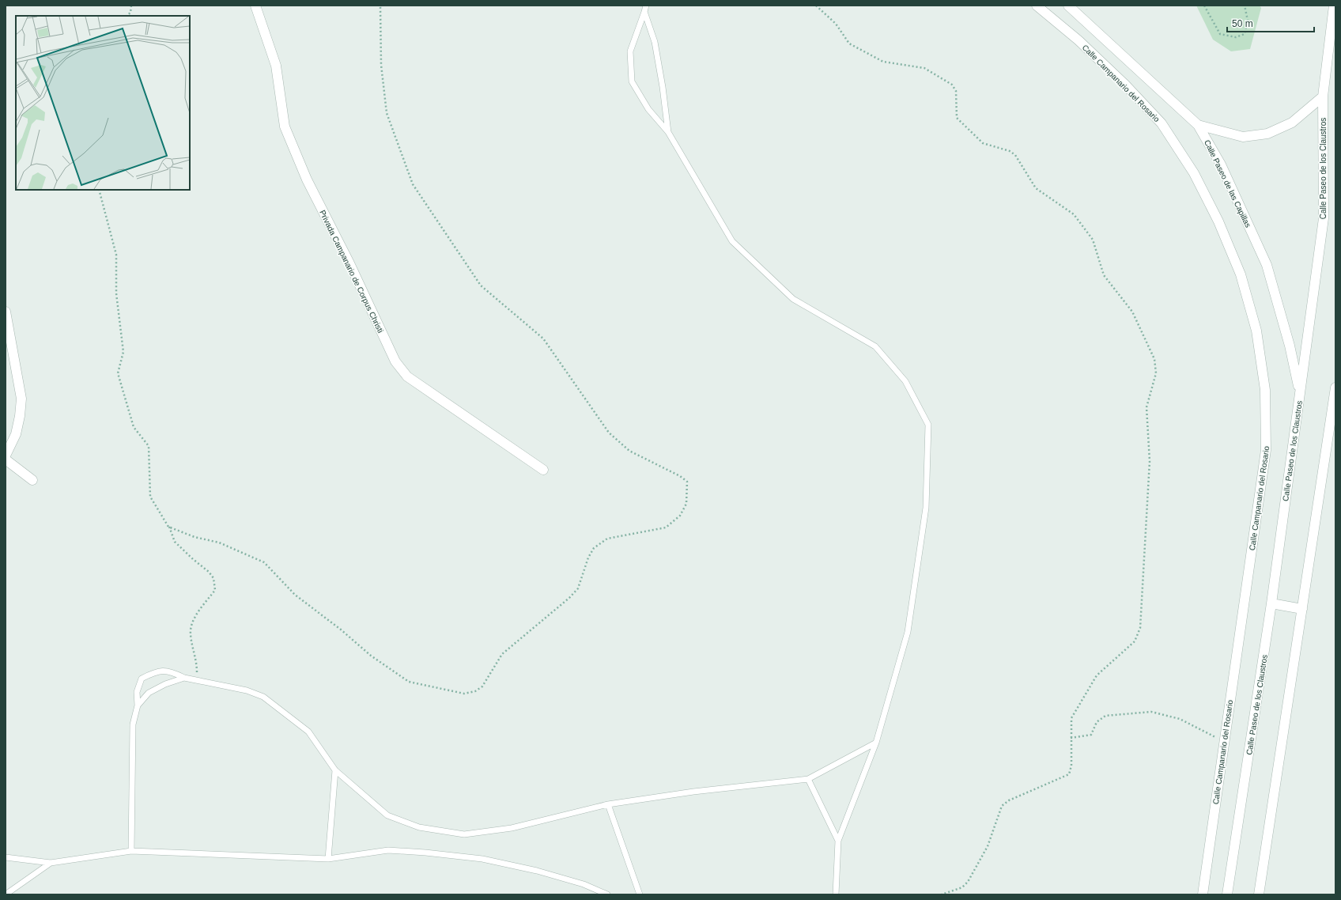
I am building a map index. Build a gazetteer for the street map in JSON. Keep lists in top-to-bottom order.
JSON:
{
  "streets": {
    "street": [
      "Calle Campanario del Rosario",
      "Calle Paseo de los Claustros",
      "Calle Paseo de las Capillas",
      "Privada Campanario de Corpus Christi"
    ]
  },
  "crossings": [
    ["Calle Paseo de los Claustros", "Calle Paseo de las Capillas"]
  ],
  "scale_bar": "50 m"
}
